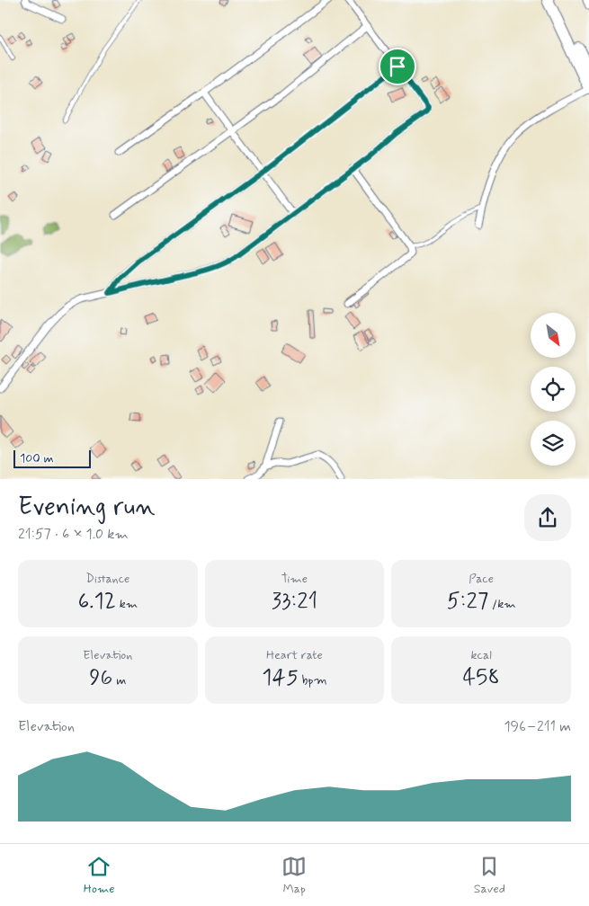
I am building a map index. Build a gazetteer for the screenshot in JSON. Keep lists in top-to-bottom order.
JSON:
{
  "scale_bar": "100 m",
  "north": "bottom right",
  "page": {
    "scale": "100 m",
    "heading": ["Evening run", "21:57 · 6 × 1.0 km"],
    "stats": [
      ["Distance", "6.12 km"],
      ["Time", "33:21"],
      ["Pace", "5:27 /km"],
      ["Elevation", "96 m"],
      ["Heart rate", "145 bpm"],
      ["kcal", "458"]
    ],
    "chart": ["Elevation", "196–211 m"],
    "tabs": ["Home", "Map", "Saved"]
  }
}
